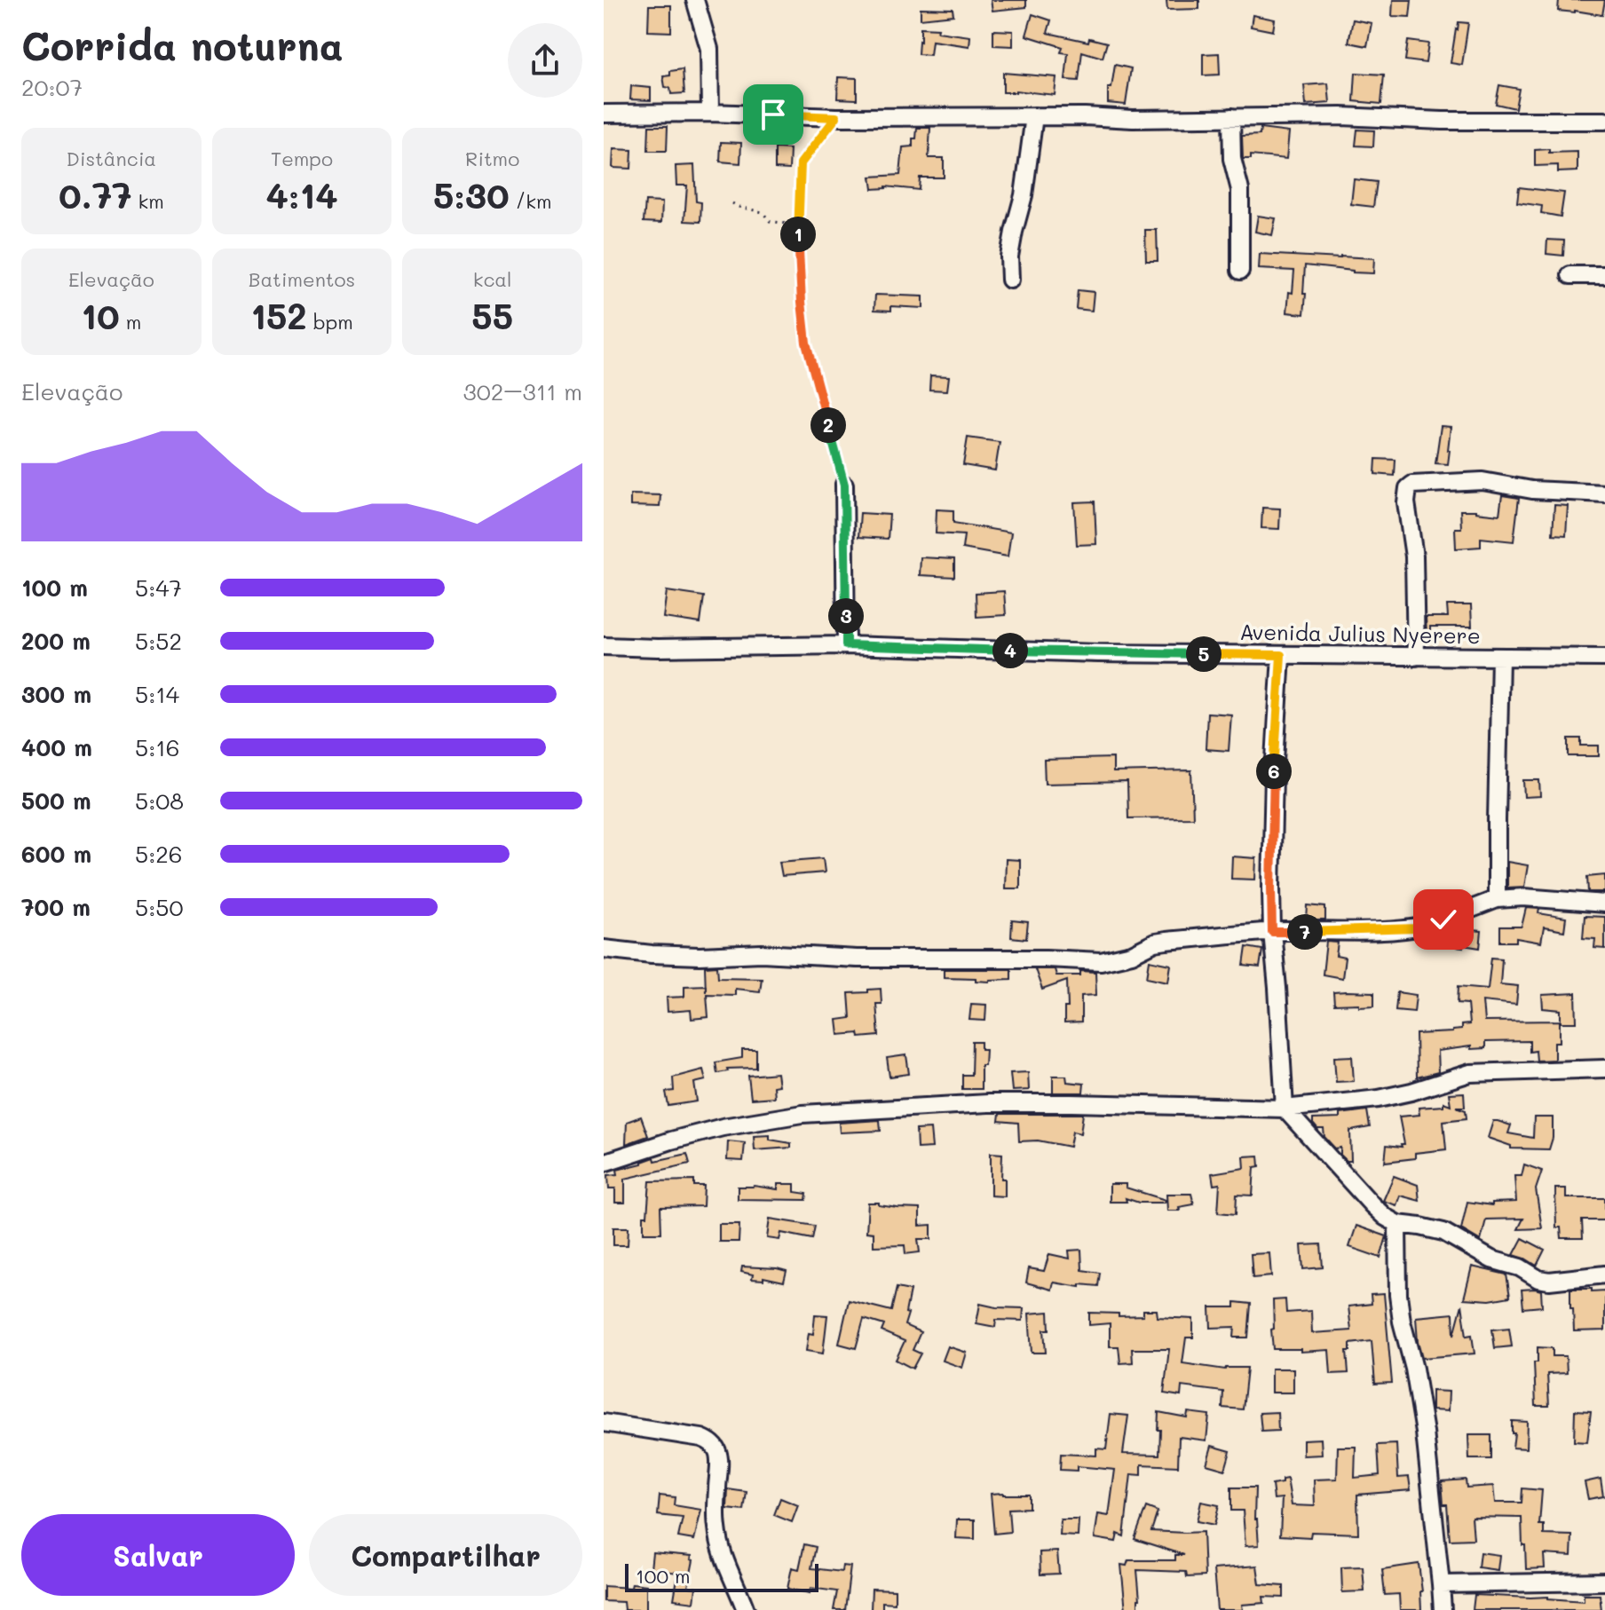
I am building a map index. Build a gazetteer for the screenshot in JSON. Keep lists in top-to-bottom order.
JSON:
{
  "streets": {
    "street": ["Avenida Julius Nyerere"]
  },
  "scale_bar": "100 m",
  "page": {
    "heading": ["Corrida noturna", "20:07"],
    "stats": [
      ["Distância", "0.77 km"],
      ["Tempo", "4:14"],
      ["Ritmo", "5:30 /km"],
      ["Elevação", "10 m"],
      ["Batimentos", "152 bpm"],
      ["kcal", "55"]
    ],
    "pins": [
      "1",
      "2",
      "3",
      "4",
      "5",
      "6",
      "7"
    ],
    "chart": ["Elevação", "302–311 m"],
    "list": [
      {
        "name": "100 m",
        "note": "5:47"
      },
      {
        "name": "200 m",
        "note": "5:52"
      },
      {
        "name": "300 m",
        "note": "5:14"
      },
      {
        "name": "400 m",
        "note": "5:16"
      },
      {
        "name": "500 m",
        "note": "5:08"
      },
      {
        "name": "600 m",
        "note": "5:26"
      },
      {
        "name": "700 m",
        "note": "5:50"
      }
    ],
    "buttons": ["Salvar", "Compartilhar"],
    "scale": "100 m"
  }
}
